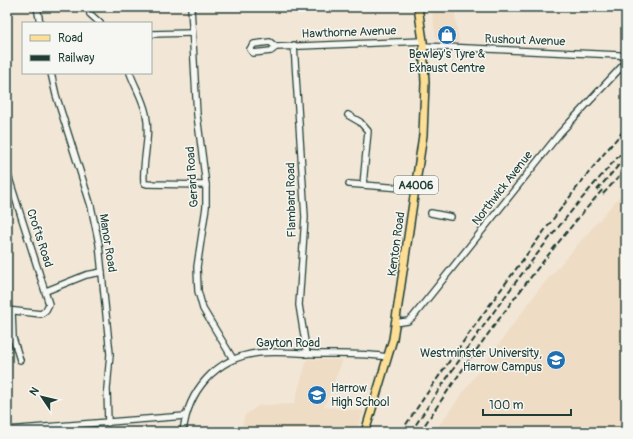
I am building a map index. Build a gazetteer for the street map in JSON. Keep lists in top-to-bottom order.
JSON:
{
  "streets": {
    "main road": ["A4006", "Kenton Road"],
    "street": [
      "Hawthorne Avenue",
      "Rushout Avenue",
      "Gerard Road",
      "Northwick Avenue",
      "Flambard Road",
      "Crofts Road",
      "Manor Road",
      "Gayton Road"
    ]
  },
  "crossings": [
    ["Hawthorne Avenue", "Rushout Avenue"],
    ["Hawthorne Avenue", "Flambard Road"],
    ["Hawthorne Avenue", "Kenton Road"],
    ["Rushout Avenue", "Kenton Road"],
    ["Gerard Road", "Gayton Road"],
    ["Northwick Avenue", "Kenton Road"],
    ["Flambard Road", "Gayton Road"],
    ["Kenton Road", "Gayton Road"]
  ],
  "places": {
    "shop": ["Bewley's Tyre & Exhaust Centre"],
    "school or university": ["Westminster University, Harrow Campus", "Harrow High School"]
  },
  "legend": ["Road", "Railway"],
  "scale_bar": "100 m",
  "north": "top left"
}
